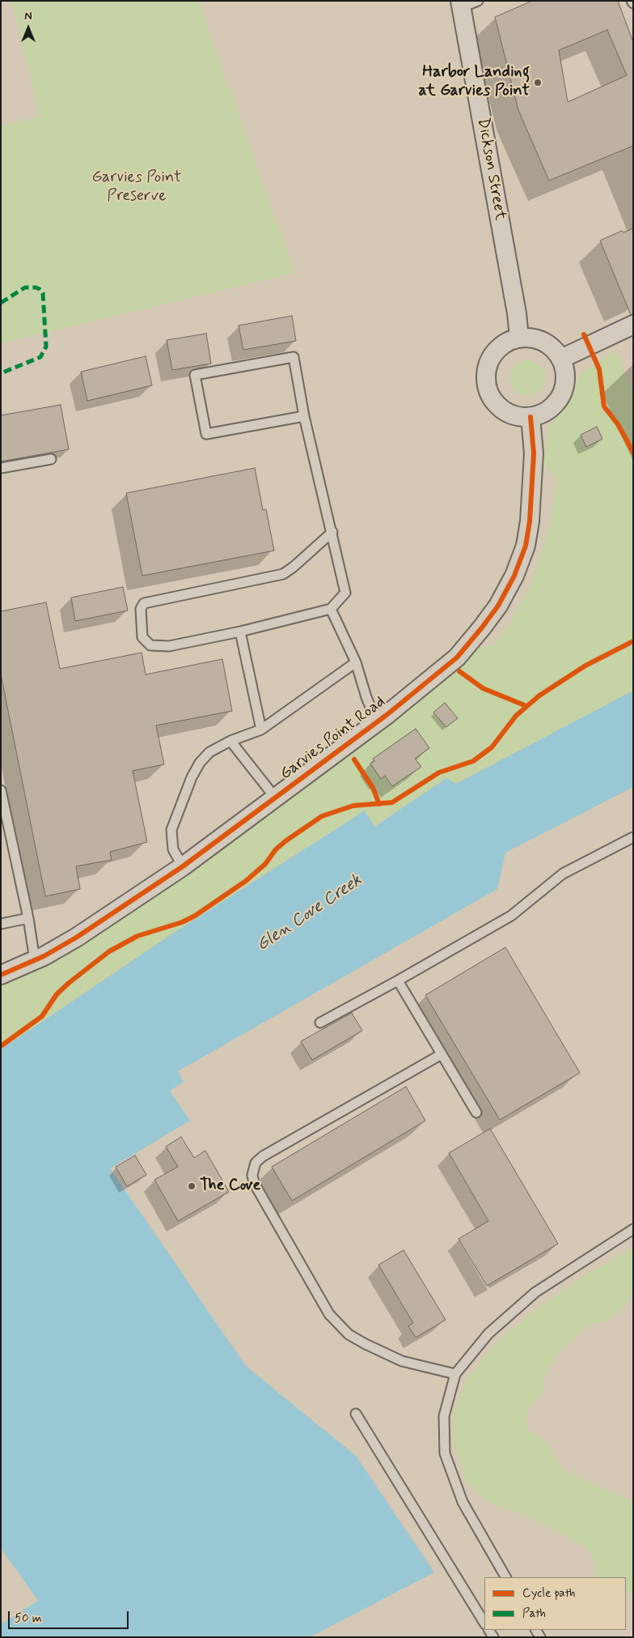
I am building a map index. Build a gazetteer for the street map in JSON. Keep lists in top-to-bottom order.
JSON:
{
  "streets": {
    "street": ["Dickson Street", "Garvies Point Road"]
  },
  "crossings": [
    ["Dickson Street", "Garvies Point Road"]
  ],
  "water": ["Glen Cove Creek"],
  "parks": ["Garvies Point Preserve"],
  "places": ["Harbor Landing at Garvies Point", "The Cove"],
  "legend": ["Cycle path", "Path"],
  "scale_bar": "50 m",
  "north": "top"
}
